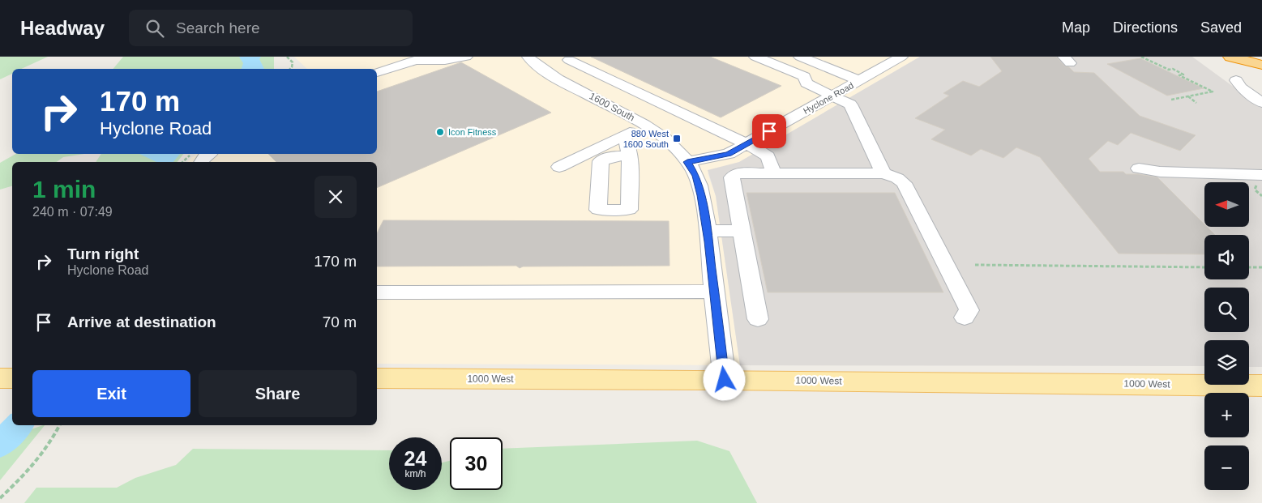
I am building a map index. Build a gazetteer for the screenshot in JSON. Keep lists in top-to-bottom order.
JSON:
{
  "streets": {
    "main road": ["1000 West"],
    "street": ["Hyclone Road", "1600 South"]
  },
  "crossings": [
    ["Hyclone Road", "1600 South"],
    ["1600 South", "1000 West"]
  ],
  "places": {
    "other": ["Icon Fitness"],
    "transit": ["880 West 1600 South"]
  },
  "north": "left",
  "page": {
    "header": "Headway",
    "search": "Search here",
    "nav": ["Map", "Directions", "Saved"],
    "turn": ["170 m", "Hyclone Road"],
    "heading": ["1 min", "240 m · 07:49"],
    "map_buttons": ["+", "−"],
    "list": [
      {
        "name": "Turn right",
        "note": "Hyclone Road",
        "value": "170 m"
      },
      {
        "name": "Arrive at destination",
        "value": "70 m"
      }
    ],
    "buttons": ["Exit", "Share"],
    "speed": "24 km/h",
    "limit": "30"
  }
}
